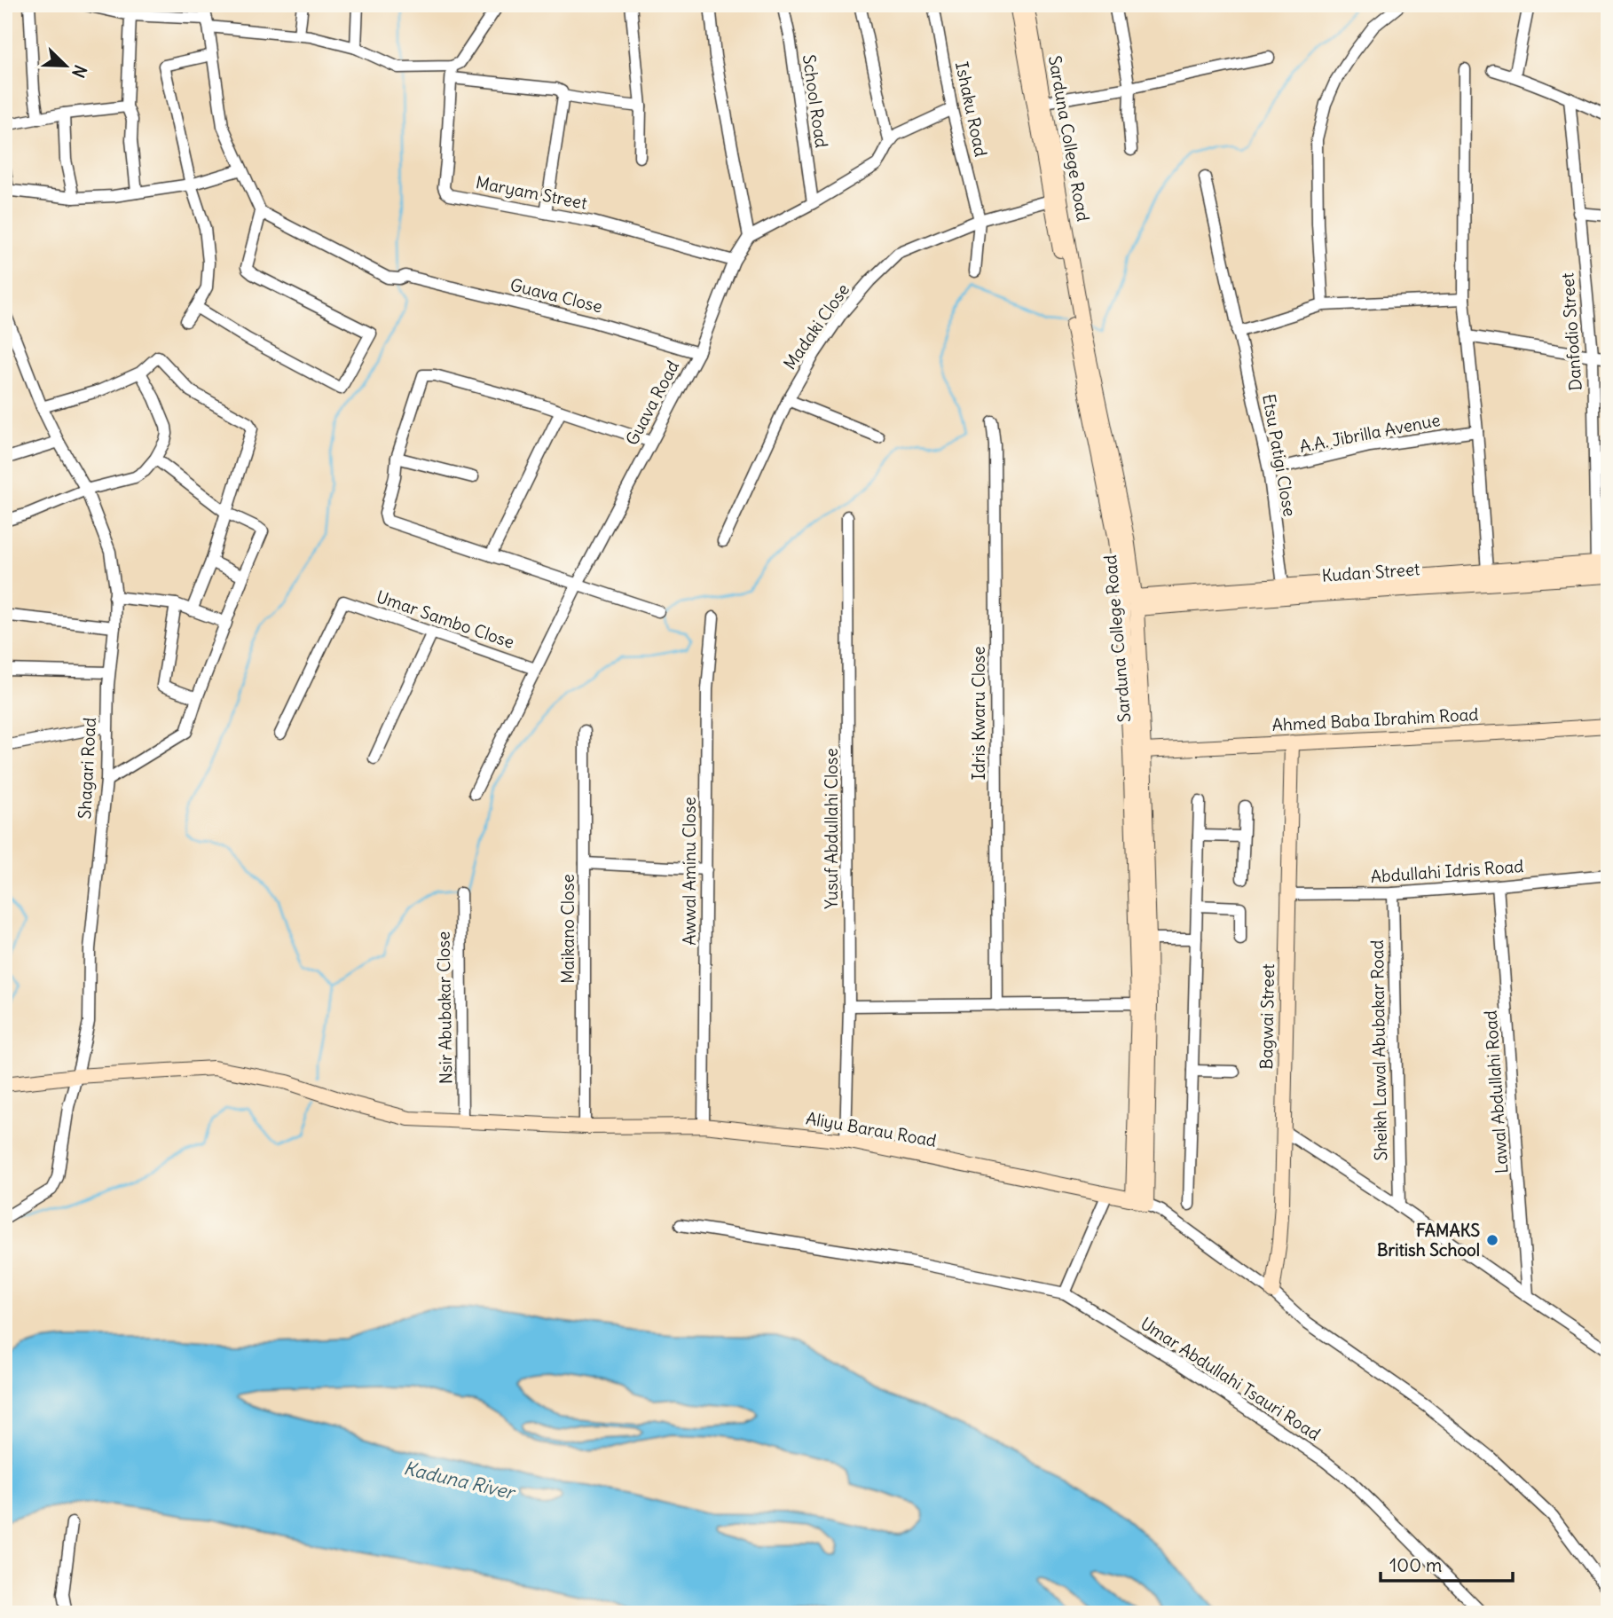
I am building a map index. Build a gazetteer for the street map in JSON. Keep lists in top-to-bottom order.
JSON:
{
  "streets": {
    "street": [
      "School Road",
      "Ishaku Road",
      "Sarduna College Road",
      "Maryam Street",
      "Guava Close",
      "Madaki Close",
      "Danfodio Street",
      "Guava Road",
      "A.A. Jibrilla Avenue",
      "Etsu Patigi Close",
      "Kudan Street",
      "Umar Sambo Close",
      "Idris Kwaru Close",
      "Ahmed Baba Ibrahim Road",
      "Shagari Road",
      "Yusuf Abdullahi Close",
      "Awwal Aminu Close",
      "Abdullahi Idris Road",
      "Maikano Close",
      "Nsir Abubakar Close",
      "Bagwai Street",
      "Sheikh Lawal Abubakar Road",
      "Lawal Abdullahi Road",
      "Aliyu Barau Road",
      "Umar Abdullahi Tsauri Road"
    ]
  },
  "crossings": [
    ["Ishaku Road", "Madaki Close"],
    ["Sarduna College Road", "Madaki Close"],
    ["Sarduna College Road", "Kudan Street"],
    ["Sarduna College Road", "Ahmed Baba Ibrahim Road"],
    ["Sarduna College Road", "Aliyu Barau Road"],
    ["Maryam Street", "Guava Road"],
    ["Guava Close", "Guava Road"],
    ["Guava Road", "Umar Sambo Close"],
    ["A.A. Jibrilla Avenue", "Etsu Patigi Close"],
    ["Ahmed Baba Ibrahim Road", "Bagwai Street"],
    ["Shagari Road", "Aliyu Barau Road"],
    ["Yusuf Abdullahi Close", "Aliyu Barau Road"],
    ["Awwal Aminu Close", "Aliyu Barau Road"],
    ["Abdullahi Idris Road", "Bagwai Street"],
    ["Abdullahi Idris Road", "Sheikh Lawal Abubakar Road"],
    ["Abdullahi Idris Road", "Lawal Abdullahi Road"],
    ["Maikano Close", "Aliyu Barau Road"],
    ["Nsir Abubakar Close", "Aliyu Barau Road"]
  ],
  "water": ["Kaduna River"],
  "places": ["FAMAKS British School"],
  "scale_bar": "100 m",
  "north": "bottom right"
}
